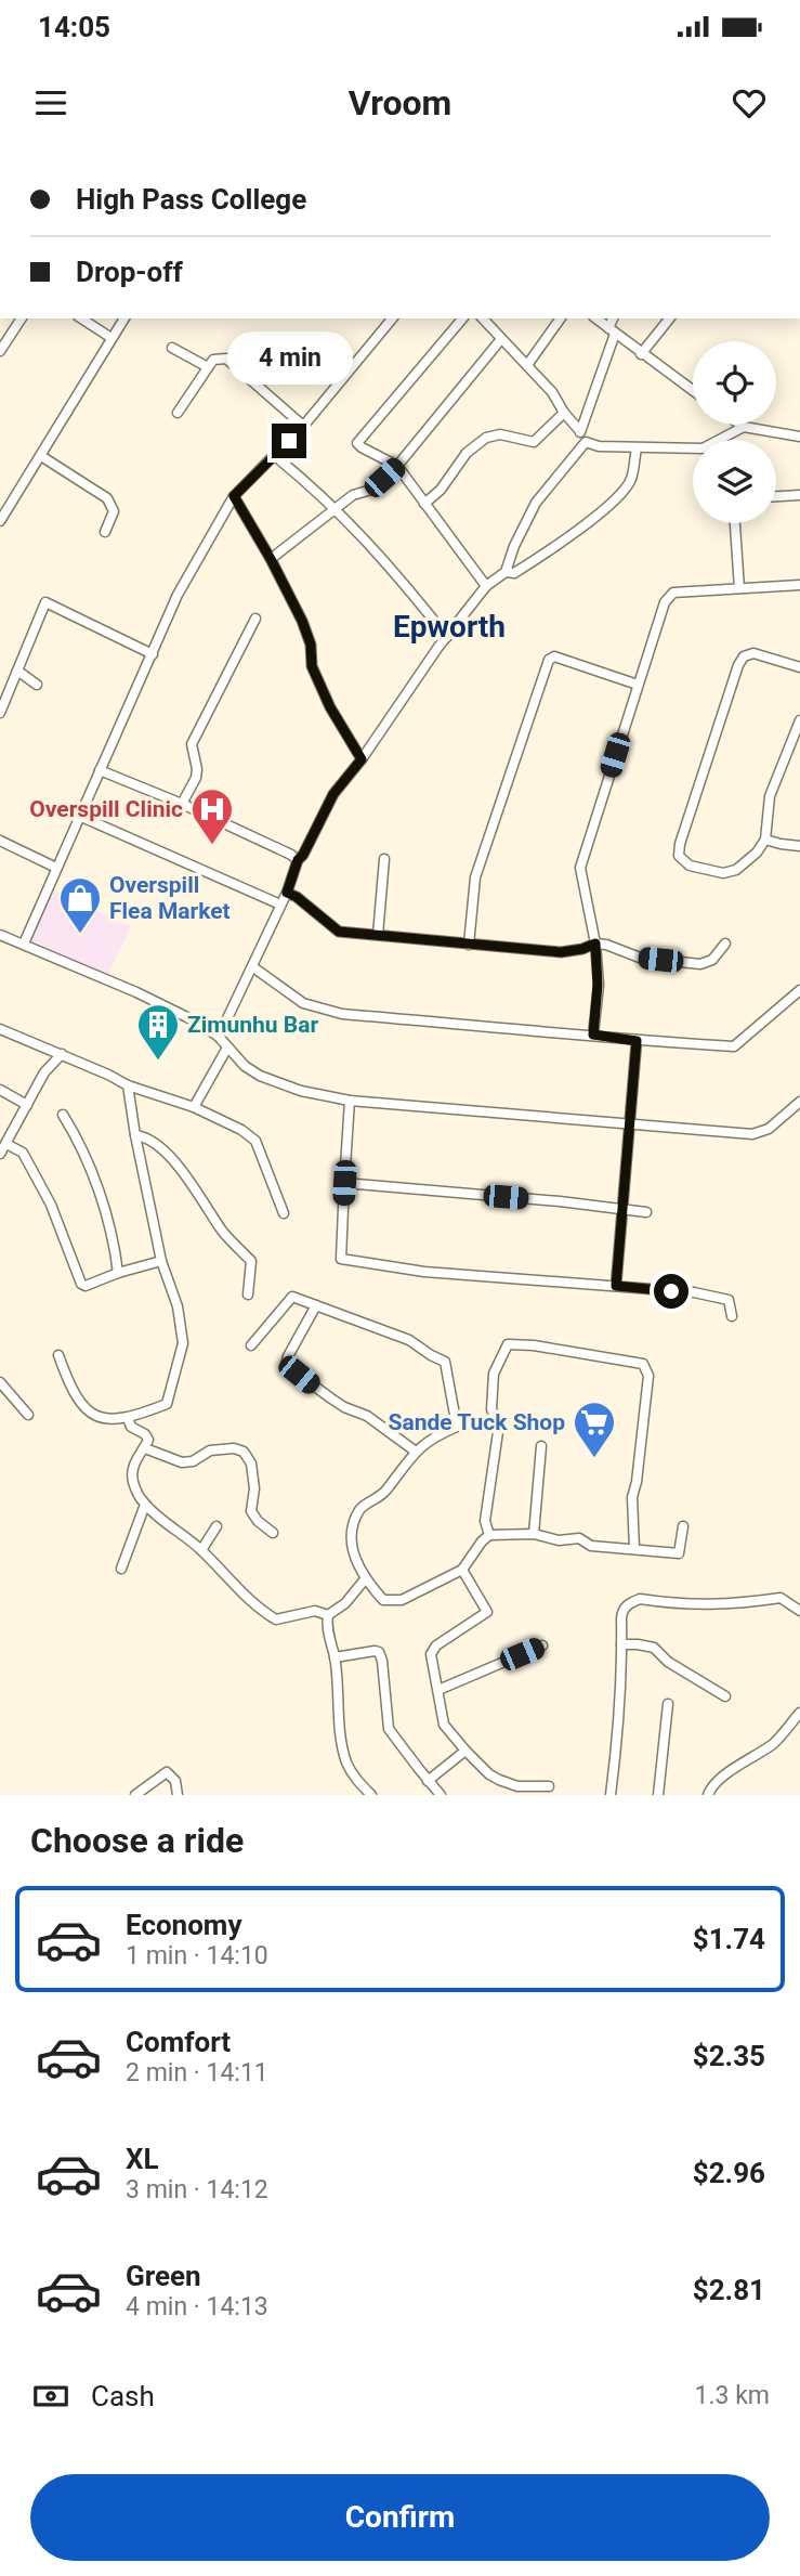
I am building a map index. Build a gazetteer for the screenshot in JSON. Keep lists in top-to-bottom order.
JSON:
{
  "districts": ["Epworth"],
  "places": {
    "hospital": ["Overspill Clinic"],
    "shop": ["Overspill Flea Market"],
    "building": ["Zimunhu Bar"],
    "supermarket": ["Sande Tuck Shop"]
  },
  "page": {
    "status": "14:05",
    "header": "Vroom",
    "banner": ["High Pass College", "Drop-off"],
    "bubble": "4 min",
    "heading": "Choose a ride",
    "list": [
      {
        "name": "Economy",
        "note": "1 min · 14:10",
        "value": "$1.74"
      },
      {
        "name": "Comfort",
        "note": "2 min · 14:11",
        "value": "$2.35"
      },
      {
        "name": "XL",
        "note": "3 min · 14:12",
        "value": "$2.96"
      },
      {
        "name": "Green",
        "note": "4 min · 14:13",
        "value": "$2.81"
      }
    ],
    "pay": ["Cash", "1.3 km"],
    "buttons": "Confirm"
  }
}
